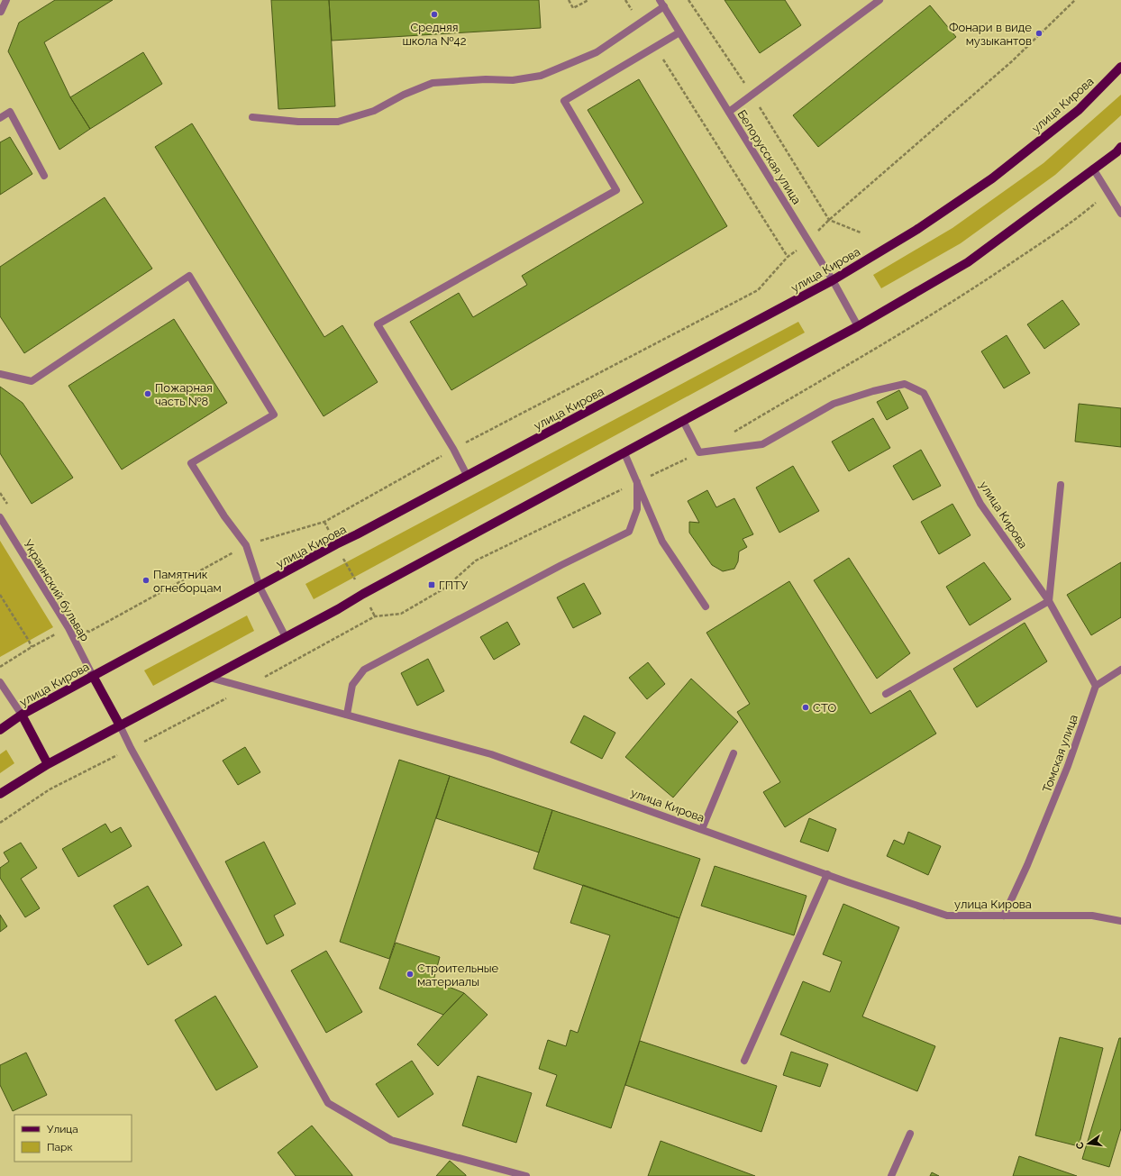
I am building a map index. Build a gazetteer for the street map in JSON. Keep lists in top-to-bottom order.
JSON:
{
  "streets": {
    "main road": ["улица Кирова"],
    "street": ["Белорусская улица", "Украинский бульвар", "Томская улица"]
  },
  "crossings": [
    ["улица Кирова", "Белорусская улица"],
    ["улица Кирова", "Украинский бульвар"],
    ["улица Кирова", "Томская улица"]
  ],
  "places": {
    "other": [
      "Средняя школа №42",
      "Фонари в виде музыкантов",
      "Пожарная часть №8",
      "Памятник огнеборцам",
      "СТО",
      "Строительные материалы"
    ],
    "transit": ["ГПТУ"]
  },
  "legend": ["Улица", "Парк"],
  "north": "left"
}
